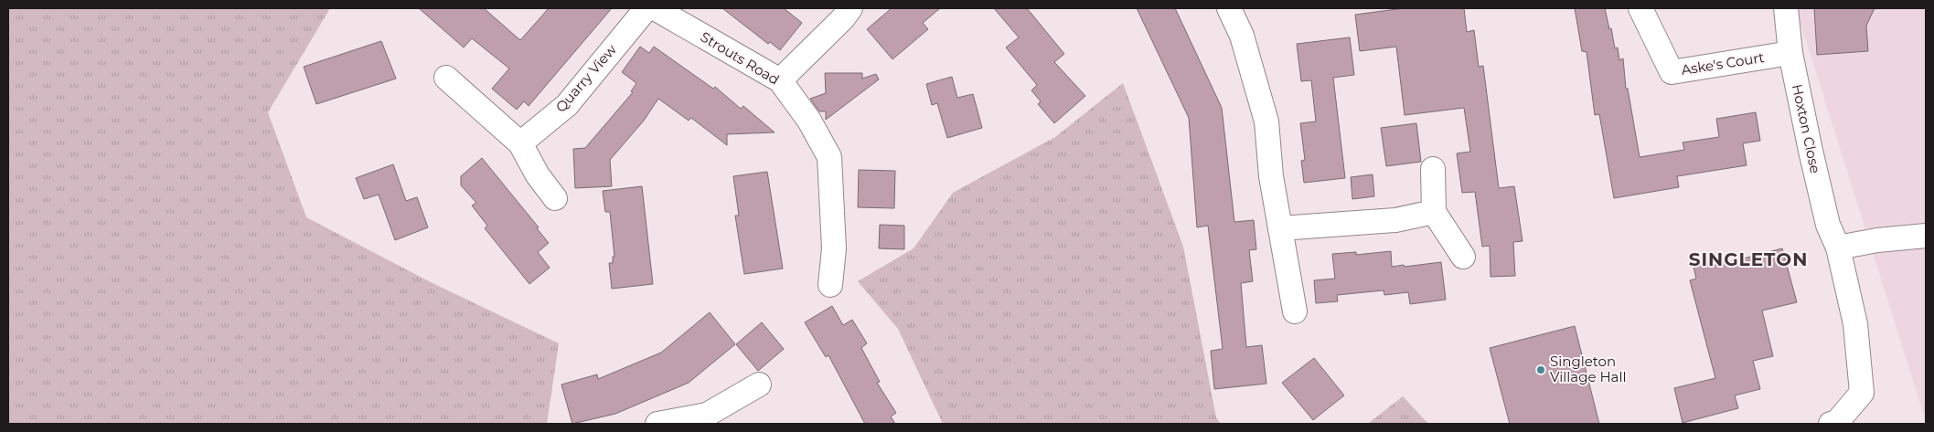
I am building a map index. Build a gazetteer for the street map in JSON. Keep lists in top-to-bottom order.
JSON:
{
  "streets": {
    "street": [
      "Strouts Road",
      "Aske's Court",
      "Quarry View",
      "Hoxton Close"
    ]
  },
  "crossings": [
    ["Aske's Court", "Hoxton Close"]
  ],
  "districts": ["SINGLETON"],
  "places": ["Singleton Village Hall"]
}
